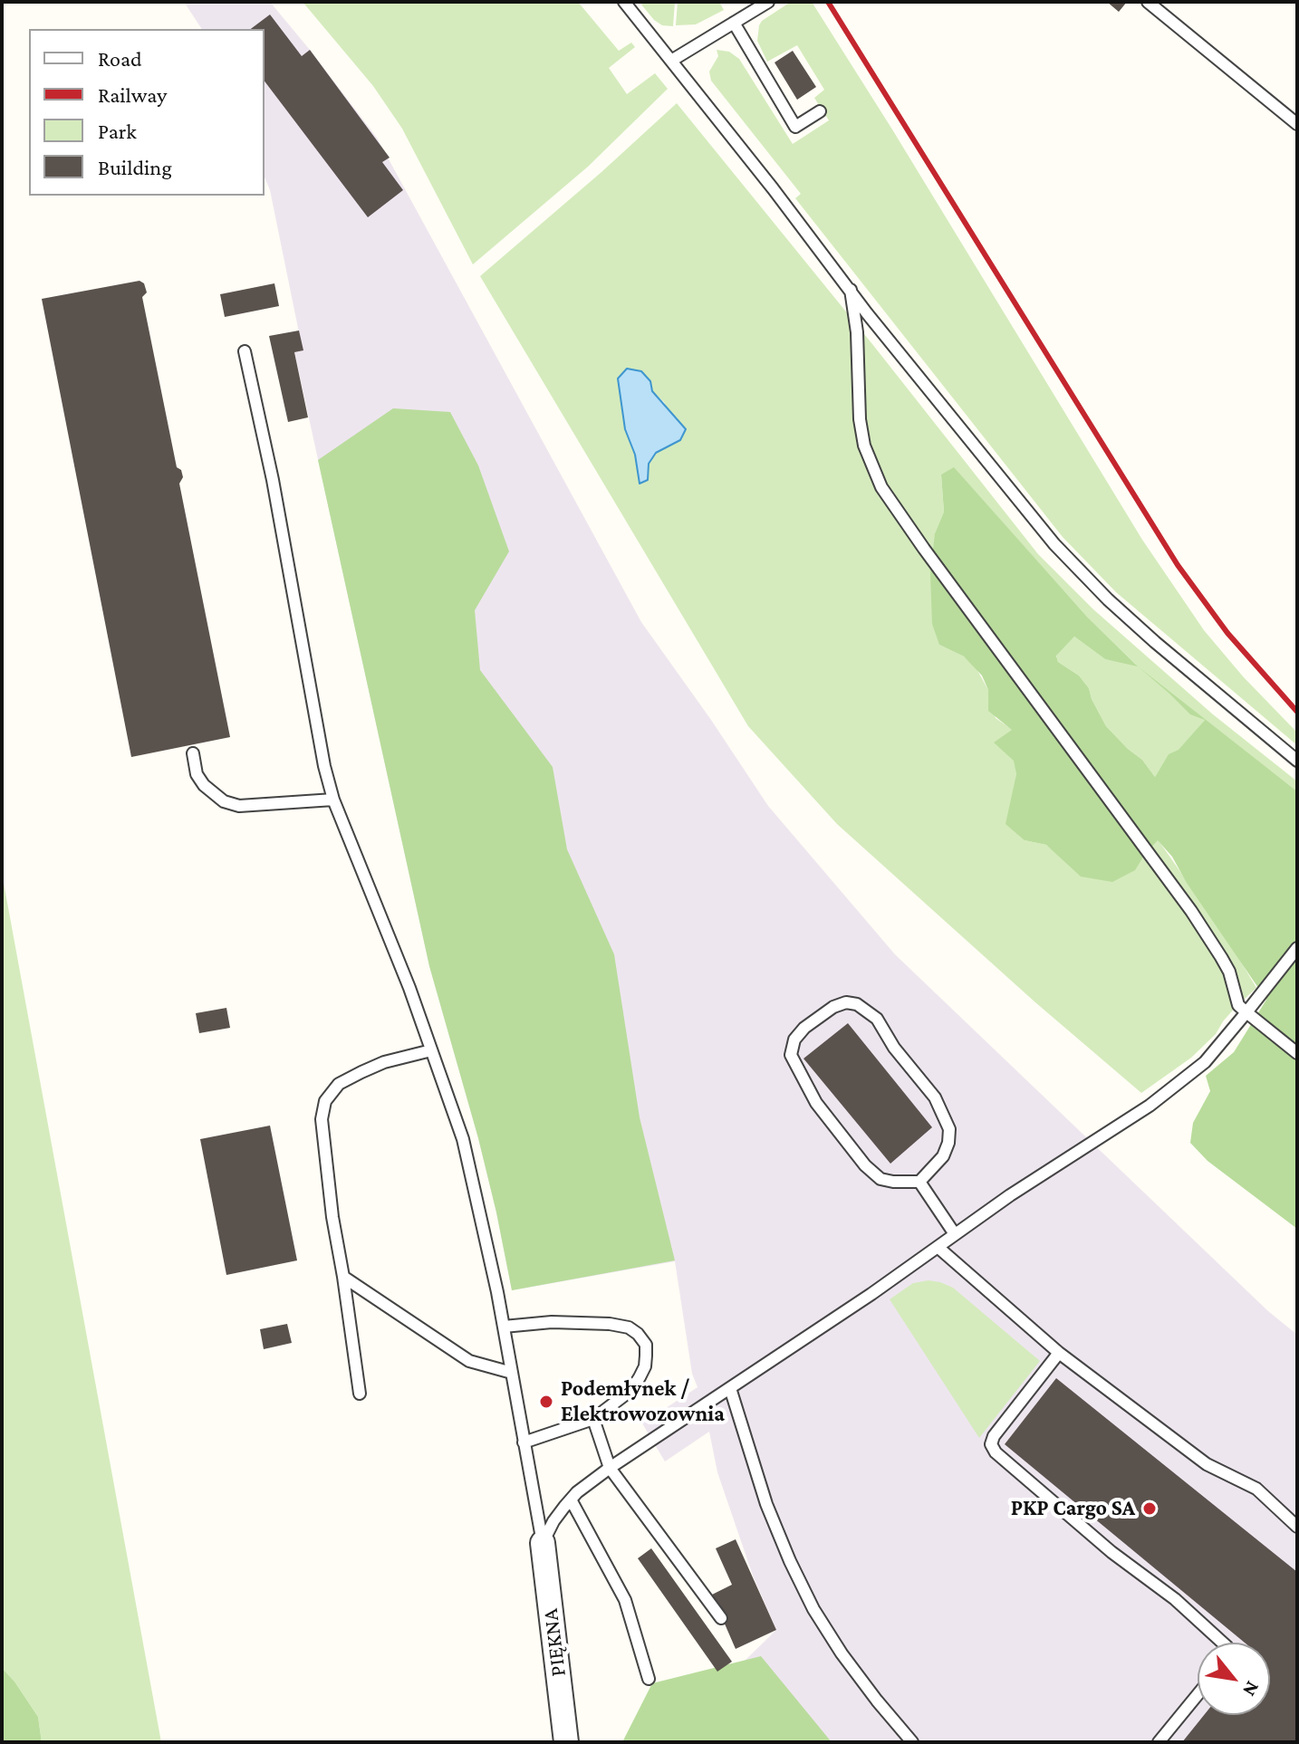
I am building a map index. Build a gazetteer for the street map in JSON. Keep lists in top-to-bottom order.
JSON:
{
  "streets": {
    "street": ["PIĘKNA"]
  },
  "places": ["Podemłynek / Elektrowozownia", "PKP Cargo SA"],
  "legend": [
    "Road",
    "Railway",
    "Park",
    "Building"
  ],
  "north": "bottom right"
}
